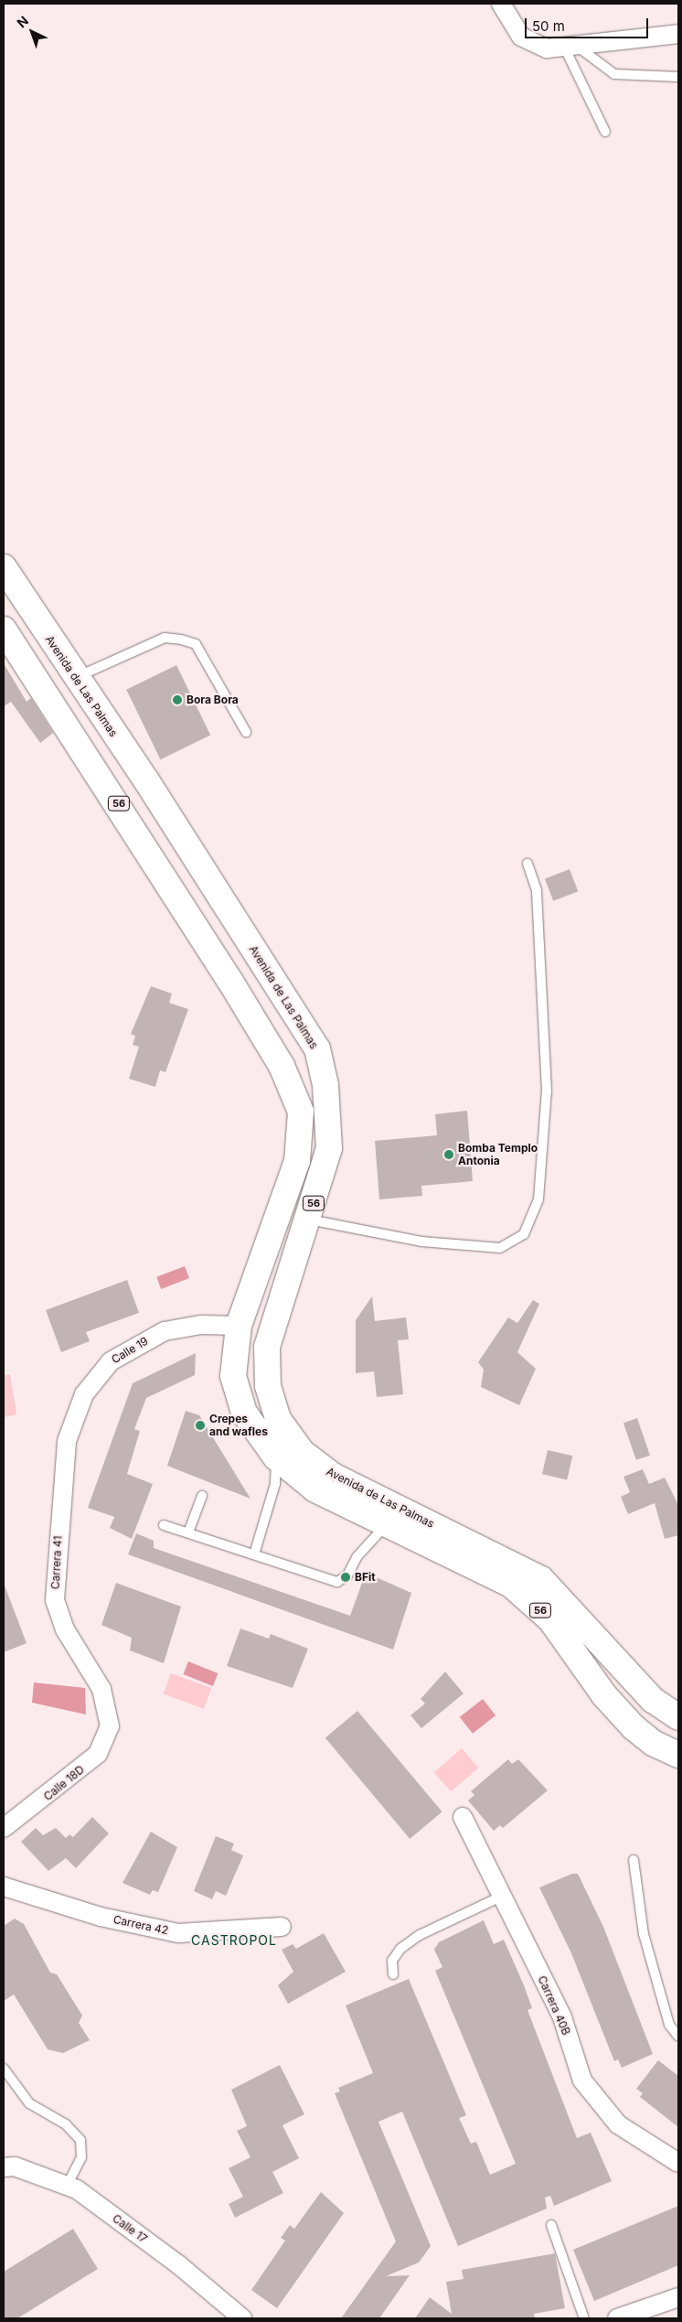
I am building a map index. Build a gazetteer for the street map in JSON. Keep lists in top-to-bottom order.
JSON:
{
  "streets": {
    "main road": ["Avenida de Las Palmas", "56"],
    "street": [
      "Calle 19",
      "Carrera 41",
      "Calle 18D",
      "Carrera 42",
      "Carrera 40B",
      "Calle 17"
    ]
  },
  "crossings": [
    ["Avenida de Las Palmas", "Calle 19"],
    ["Calle 19", "Carrera 41"],
    ["Carrera 41", "Calle 18D"]
  ],
  "districts": ["CASTROPOL"],
  "places": [
    "Bora Bora",
    "Bomba Templo Antonia",
    "Crepes and wafles",
    "BFit"
  ],
  "scale_bar": "50 m",
  "north": "top left"
}
